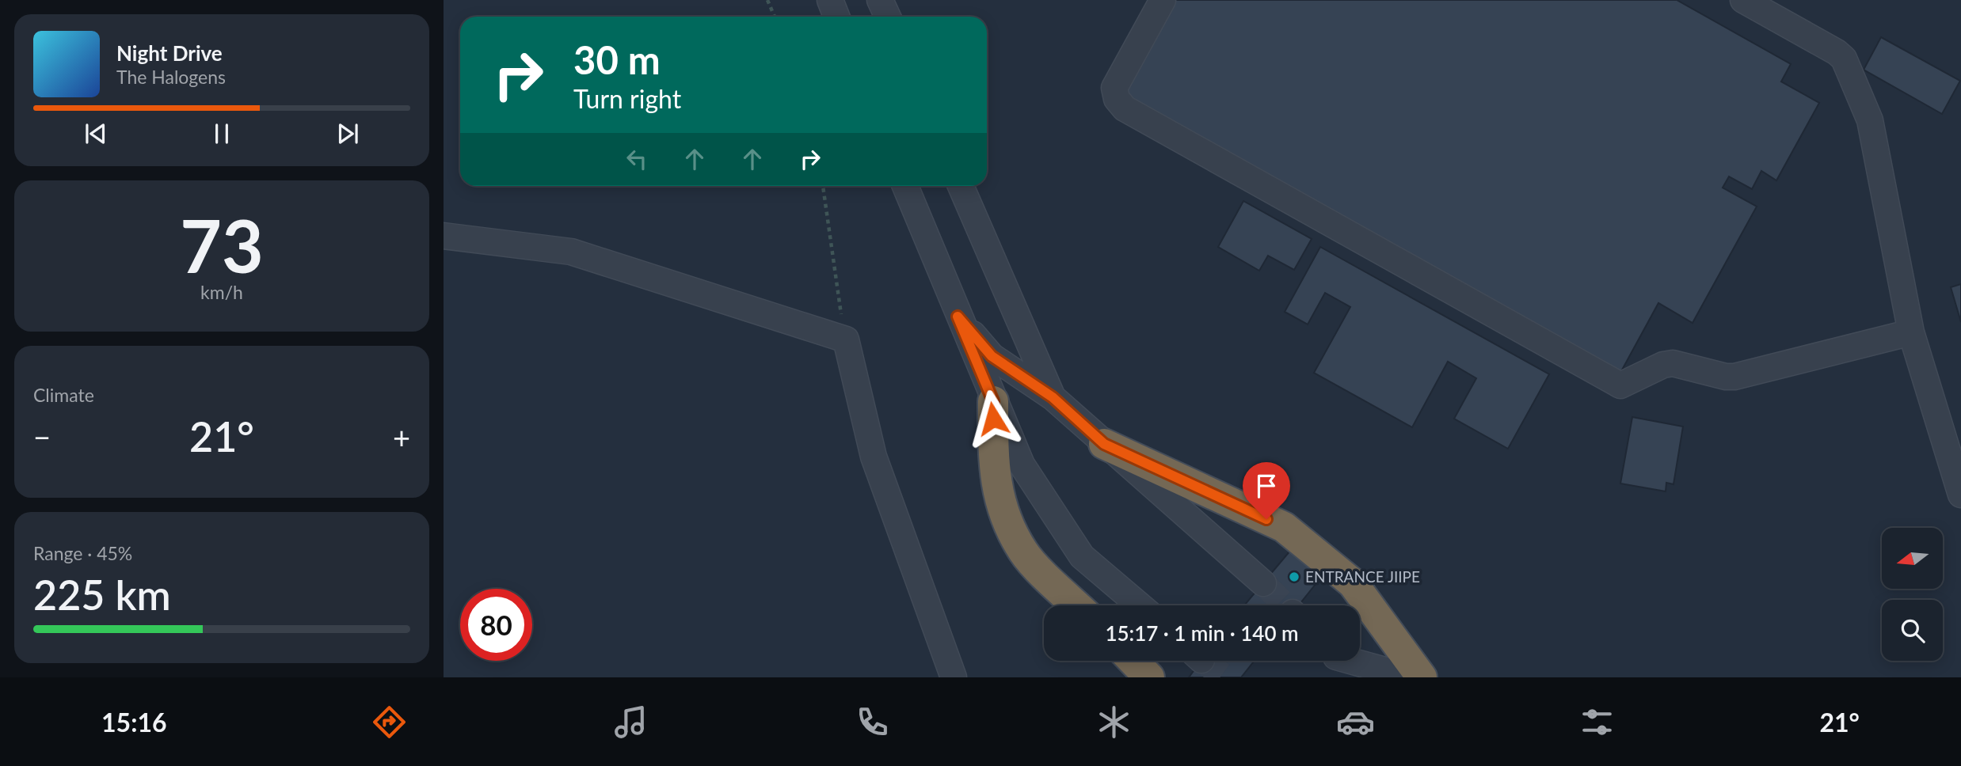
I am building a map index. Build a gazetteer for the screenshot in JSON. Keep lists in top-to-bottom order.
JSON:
{
  "places": ["ENTRANCE JIIPE"],
  "north": "left",
  "page": {
    "turn": ["30 m", "Turn right"],
    "song": ["Night Drive", "The Halogens"],
    "tile": [
      ["73", "km/h"],
      "Climate",
      ["Range · 45%", "225 km"]
    ],
    "heat": ["−", "21°", "+"],
    "limit": "80",
    "trip": "15:17 · 1 min · 140 m",
    "tabs": ["15:16", "21°"]
  }
}
